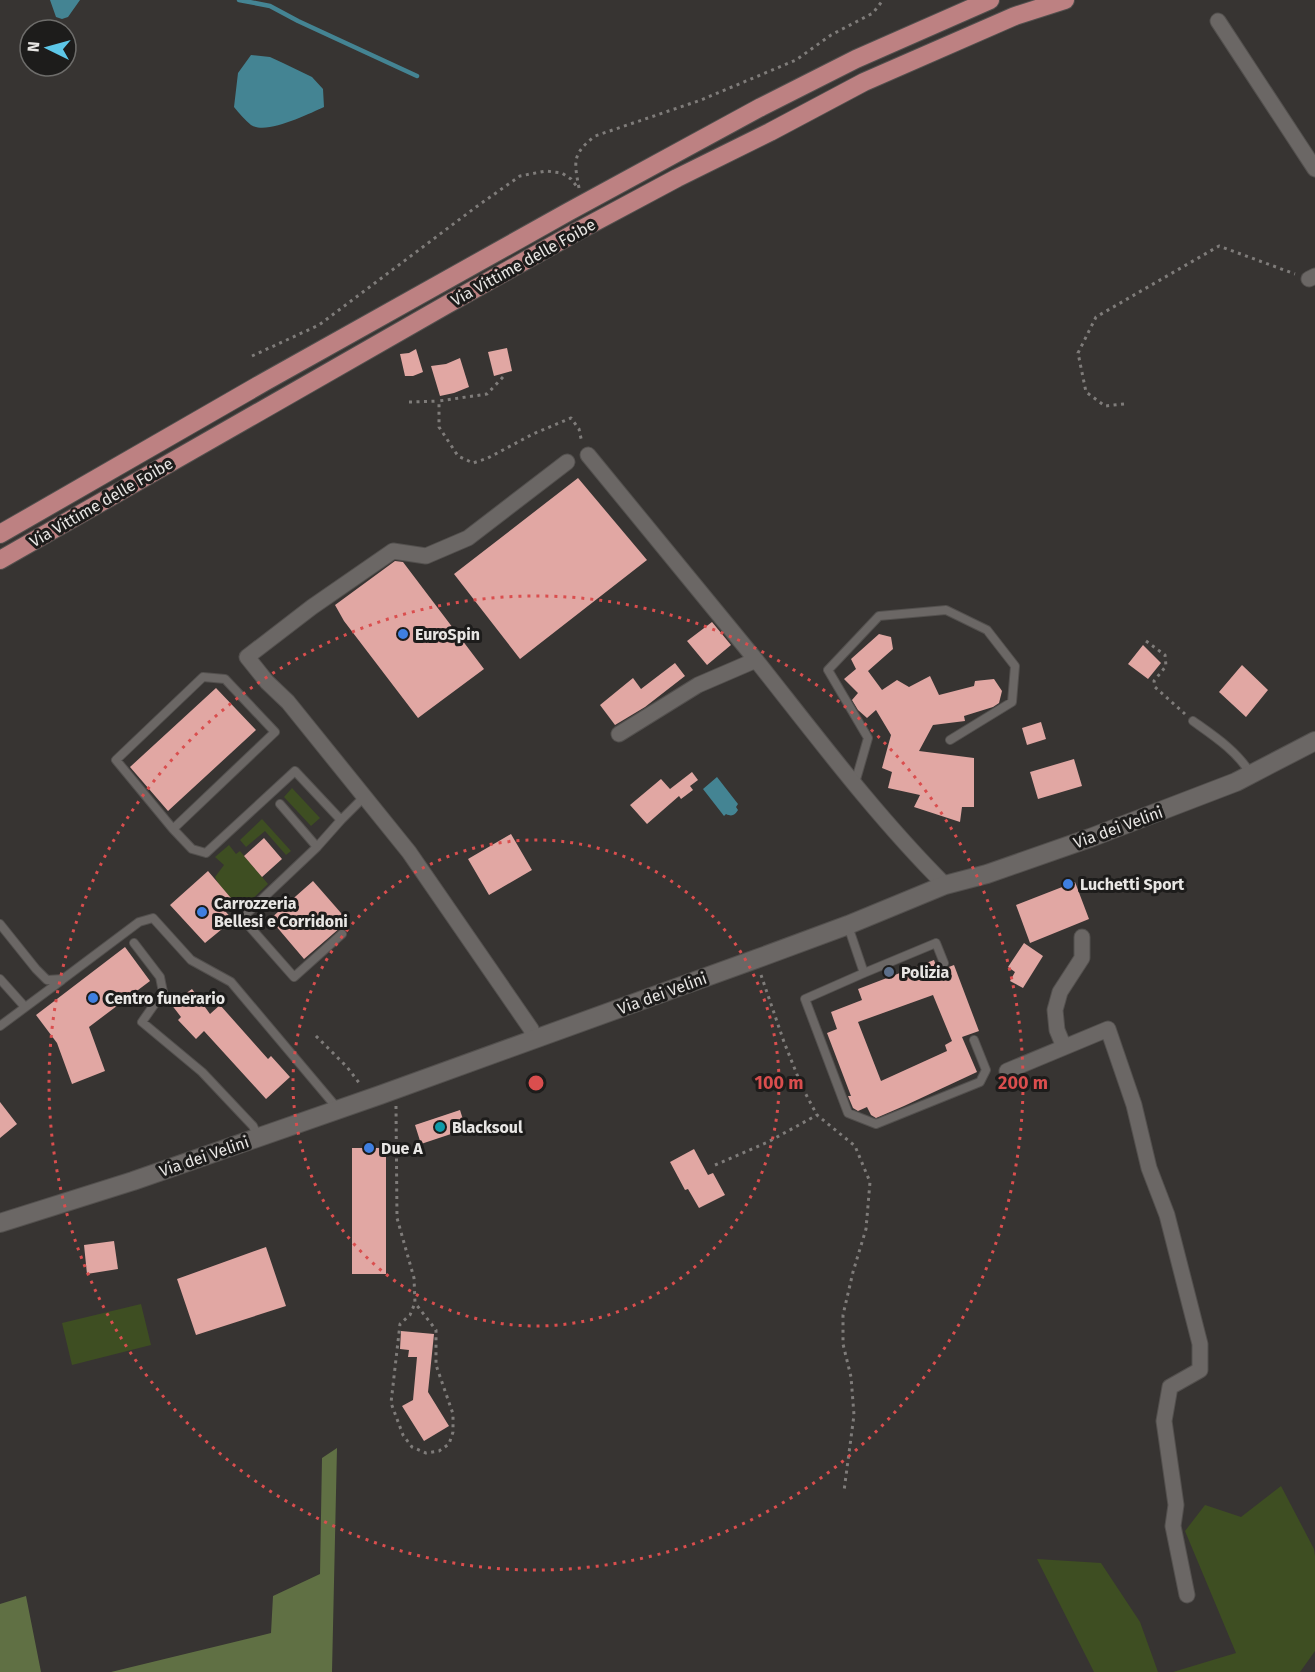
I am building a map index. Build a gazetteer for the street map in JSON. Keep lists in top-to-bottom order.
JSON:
{
  "streets": {
    "main road": ["Via Vittime delle Foibe"],
    "street": ["Via dei Velini"]
  },
  "places": [
    "EuroSpin",
    "Luchetti Sport",
    "Carrozzeria Bellesi e Corridoni",
    "Polizia",
    "Centro funerario",
    "Blacksoul",
    "Due A"
  ],
  "north": "left",
  "rings": ["100 m", "200 m"]
}
